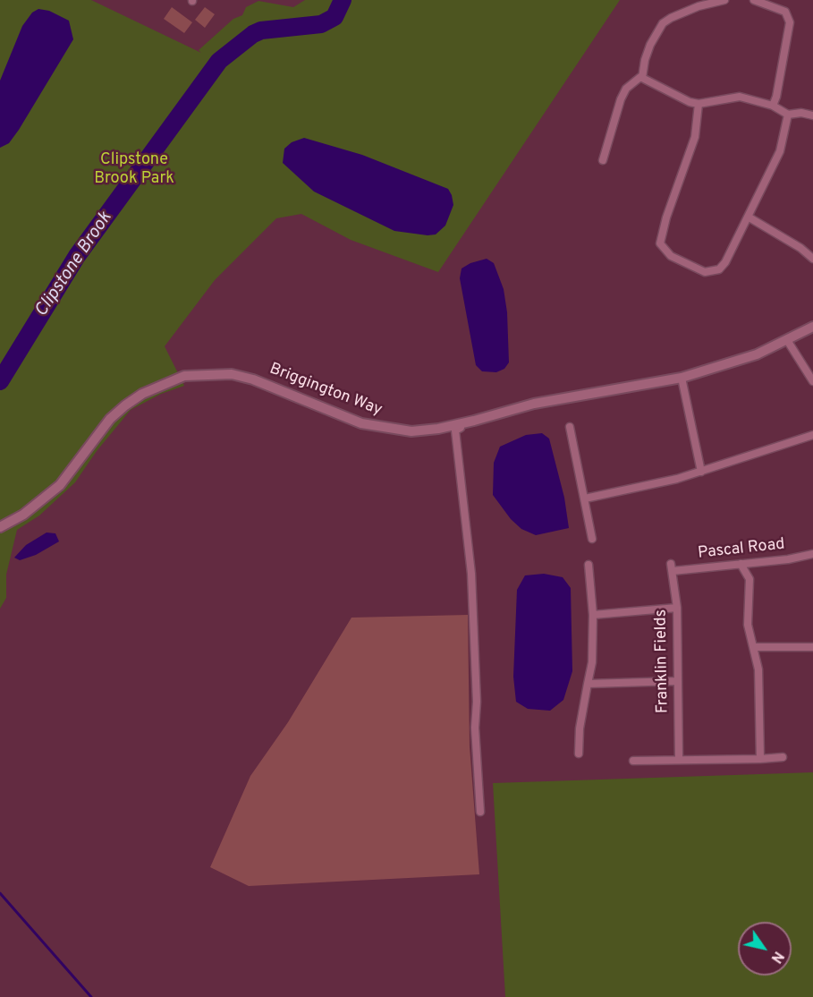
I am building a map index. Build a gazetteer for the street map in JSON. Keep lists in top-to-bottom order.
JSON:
{
  "streets": {
    "street": ["Briggington Way", "Pascal Road", "Franklin Fields"]
  },
  "crossings": [
    ["Pascal Road", "Franklin Fields"]
  ],
  "water": ["Clipstone Brook"],
  "parks": ["Clipstone Brook Park"],
  "north": "bottom right"
}
